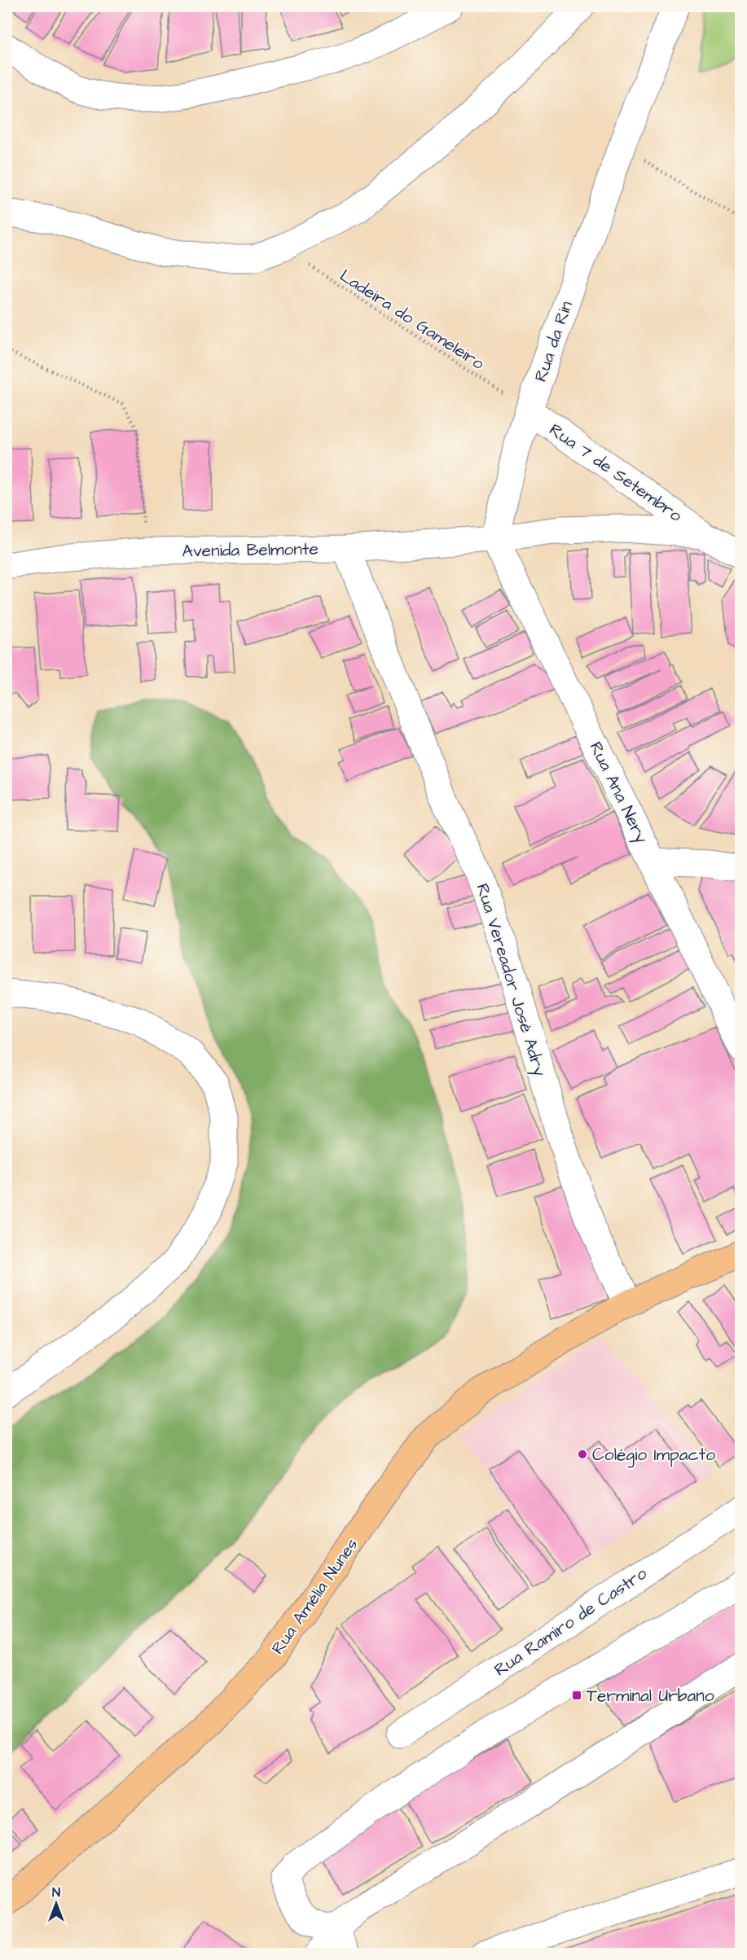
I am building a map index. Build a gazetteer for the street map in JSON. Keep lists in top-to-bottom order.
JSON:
{
  "streets": {
    "main road": ["Rua Amélia Nunes"],
    "street": [
      "Rua da Rin",
      "Rua 7 de Setembro",
      "Avenida Belmonte",
      "Rua Ana Nery",
      "Rua Vereador José Adry",
      "Rua Ramiro de Castro"
    ],
    "path": ["Ladeira do Gameleiro"]
  },
  "crossings": [
    ["Ladeira do Gameleiro", "Rua da Rin"],
    ["Ladeira do Gameleiro", "Rua 7 de Setembro"],
    ["Rua da Rin", "Rua 7 de Setembro"],
    ["Rua da Rin", "Avenida Belmonte"],
    ["Rua da Rin", "Rua Ana Nery"],
    ["Rua 7 de Setembro", "Avenida Belmonte"],
    ["Rua 7 de Setembro", "Rua Ana Nery"],
    ["Avenida Belmonte", "Rua Ana Nery"],
    ["Avenida Belmonte", "Rua Vereador José Adry"],
    ["Rua Vereador José Adry", "Rua Amélia Nunes"]
  ],
  "places": {
    "other": ["Colégio Impacto"],
    "transit": ["Terminal Urbano"]
  },
  "north": "top"
}
